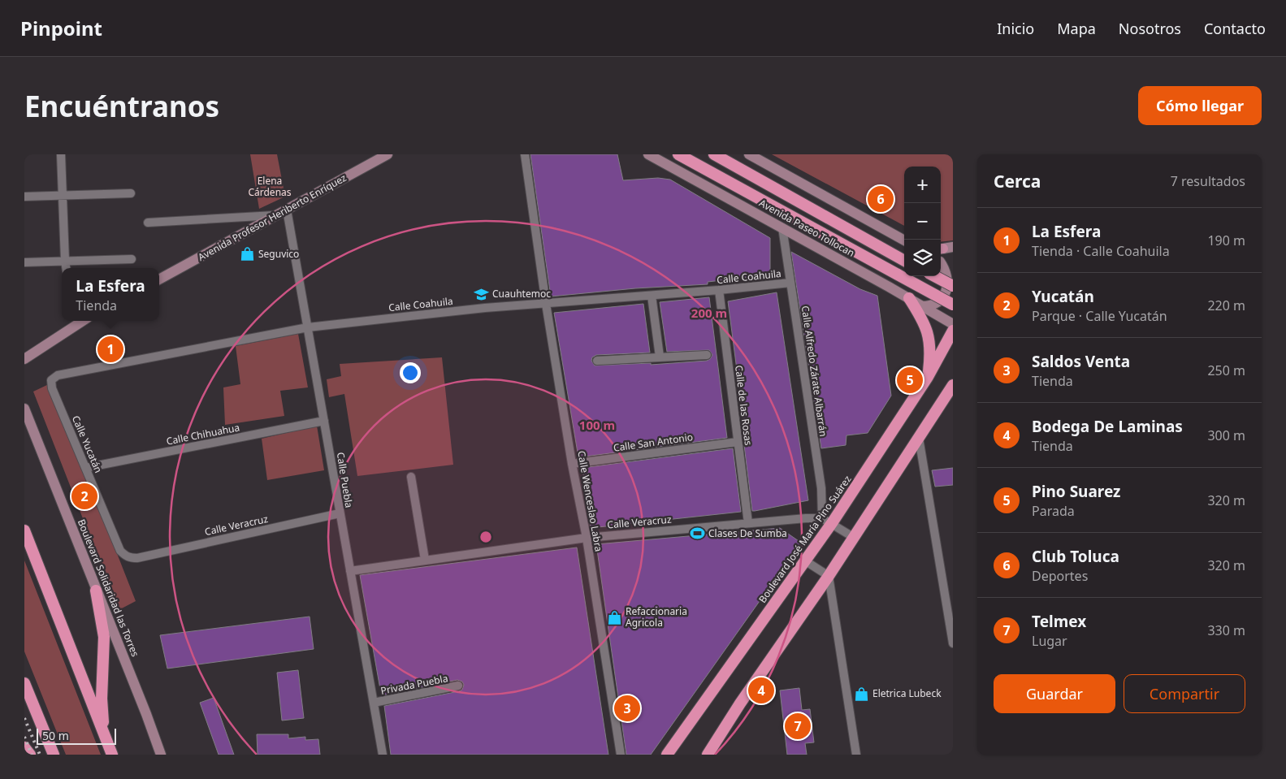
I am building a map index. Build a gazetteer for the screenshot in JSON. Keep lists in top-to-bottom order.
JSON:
{
  "streets": {
    "highway": ["Avenida Paseo Tollocan", "Boulevard José María Pino Suárez"],
    "main road": ["Avenida Profesor Heriberto Enríquez", "Boulevard Solidaridad las Torres"],
    "street": [
      "Calle Coahuila",
      "Calle Alfredo Zárate Albarrán",
      "Calle de las Rosas",
      "Calle Chihuahua",
      "Calle San Antonio",
      "Calle Yucatán",
      "Calle Puebla",
      "Calle Wenceslao Labra",
      "Calle Veracruz",
      "Privada Puebla"
    ]
  },
  "crossings": [
    ["Avenida Profesor Heriberto Enríquez", "Calle Puebla"],
    ["Avenida Paseo Tollocan", "Calle Alfredo Zárate Albarrán"],
    ["Calle Coahuila", "Calle Alfredo Zárate Albarrán"],
    ["Calle Coahuila", "Calle de las Rosas"],
    ["Calle Coahuila", "Calle Yucatán"],
    ["Calle Coahuila", "Calle Puebla"],
    ["Calle Coahuila", "Calle Wenceslao Labra"],
    ["Calle Alfredo Zárate Albarrán", "Calle Veracruz"],
    ["Calle de las Rosas", "Calle San Antonio"],
    ["Calle de las Rosas", "Calle Veracruz"],
    ["Calle Chihuahua", "Calle Yucatán"],
    ["Calle Chihuahua", "Calle Puebla"],
    ["Calle San Antonio", "Calle Wenceslao Labra"],
    ["Calle Yucatán", "Calle Veracruz"],
    ["Calle Puebla", "Calle Veracruz"],
    ["Calle Puebla", "Privada Puebla"],
    ["Calle Wenceslao Labra", "Calle Veracruz"]
  ],
  "parks": ["Elena Cárdenas"],
  "places": {
    "shop": ["Seguvico", "Refaccionaria Agricola", "Eletrica Lubeck"],
    "school or university": ["Cuauhtemoc"],
    "sports": ["Clases De Sumba"]
  },
  "scale_bar": "50 m",
  "page": {
    "header": "Pinpoint",
    "nav": [
      "Inicio",
      "Mapa",
      "Nosotros",
      "Contacto"
    ],
    "buttons": [
      "Cómo llegar",
      ["Guardar", "Compartir"]
    ],
    "title": "Encuéntranos",
    "heading": ["Cerca", "7 resultados"],
    "map_buttons": ["+", "−"],
    "pins": [
      "6",
      "1",
      "5",
      "2",
      "4",
      "3",
      "7"
    ],
    "list": [
      {
        "mark": "1",
        "name": "La Esfera",
        "note": "Tienda · Calle Coahuila",
        "value": "190 m"
      },
      {
        "mark": "2",
        "name": "Yucatán",
        "note": "Parque · Calle Yucatán",
        "value": "220 m"
      },
      {
        "mark": "3",
        "name": "Saldos Venta",
        "note": "Tienda",
        "value": "250 m"
      },
      {
        "mark": "4",
        "name": "Bodega De Laminas",
        "note": "Tienda",
        "value": "300 m"
      },
      {
        "mark": "5",
        "name": "Pino Suarez",
        "note": "Parada",
        "value": "320 m"
      },
      {
        "mark": "6",
        "name": "Club Toluca",
        "note": "Deportes",
        "value": "320 m"
      },
      {
        "mark": "7",
        "name": "Telmex",
        "note": "Lugar",
        "value": "330 m"
      }
    ],
    "popup": ["La Esfera", "Tienda"],
    "scale": "50 m"
  },
  "rings": ["200 m", "100 m"]
}
